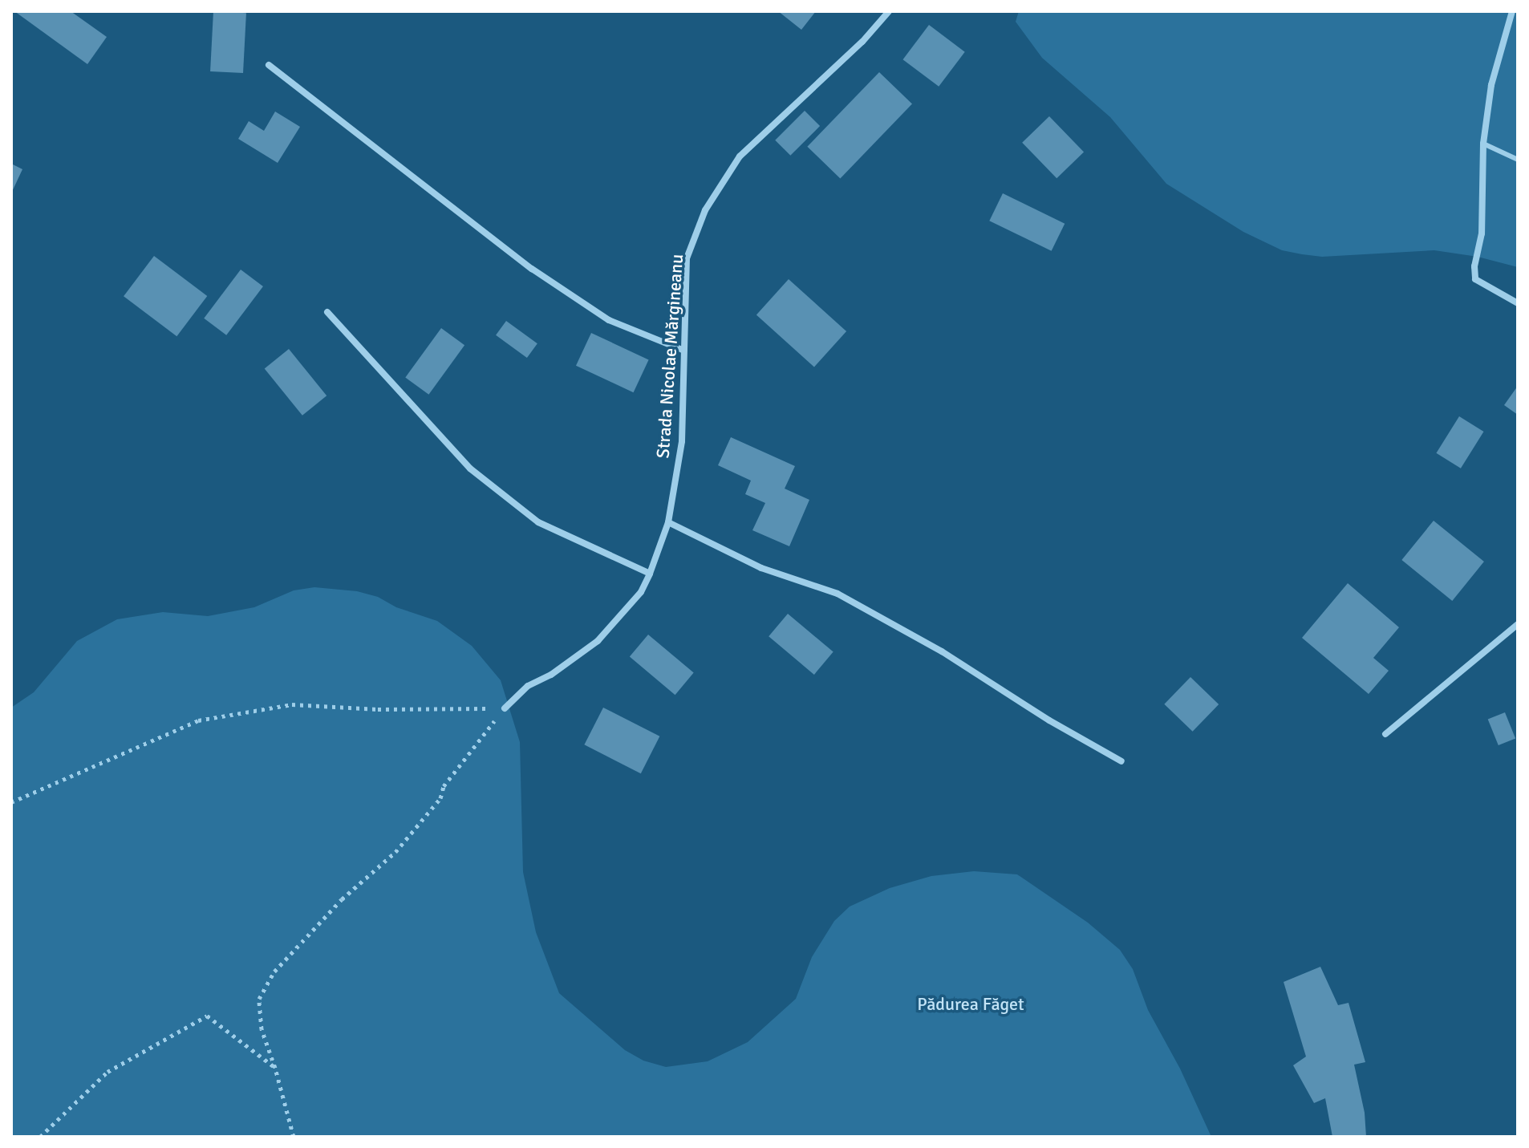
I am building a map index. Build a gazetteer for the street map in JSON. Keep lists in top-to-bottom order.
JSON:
{
  "streets": {
    "street": ["Strada Nicolae Mărgineanu"]
  },
  "parks": ["Pădurea Făget"]
}
